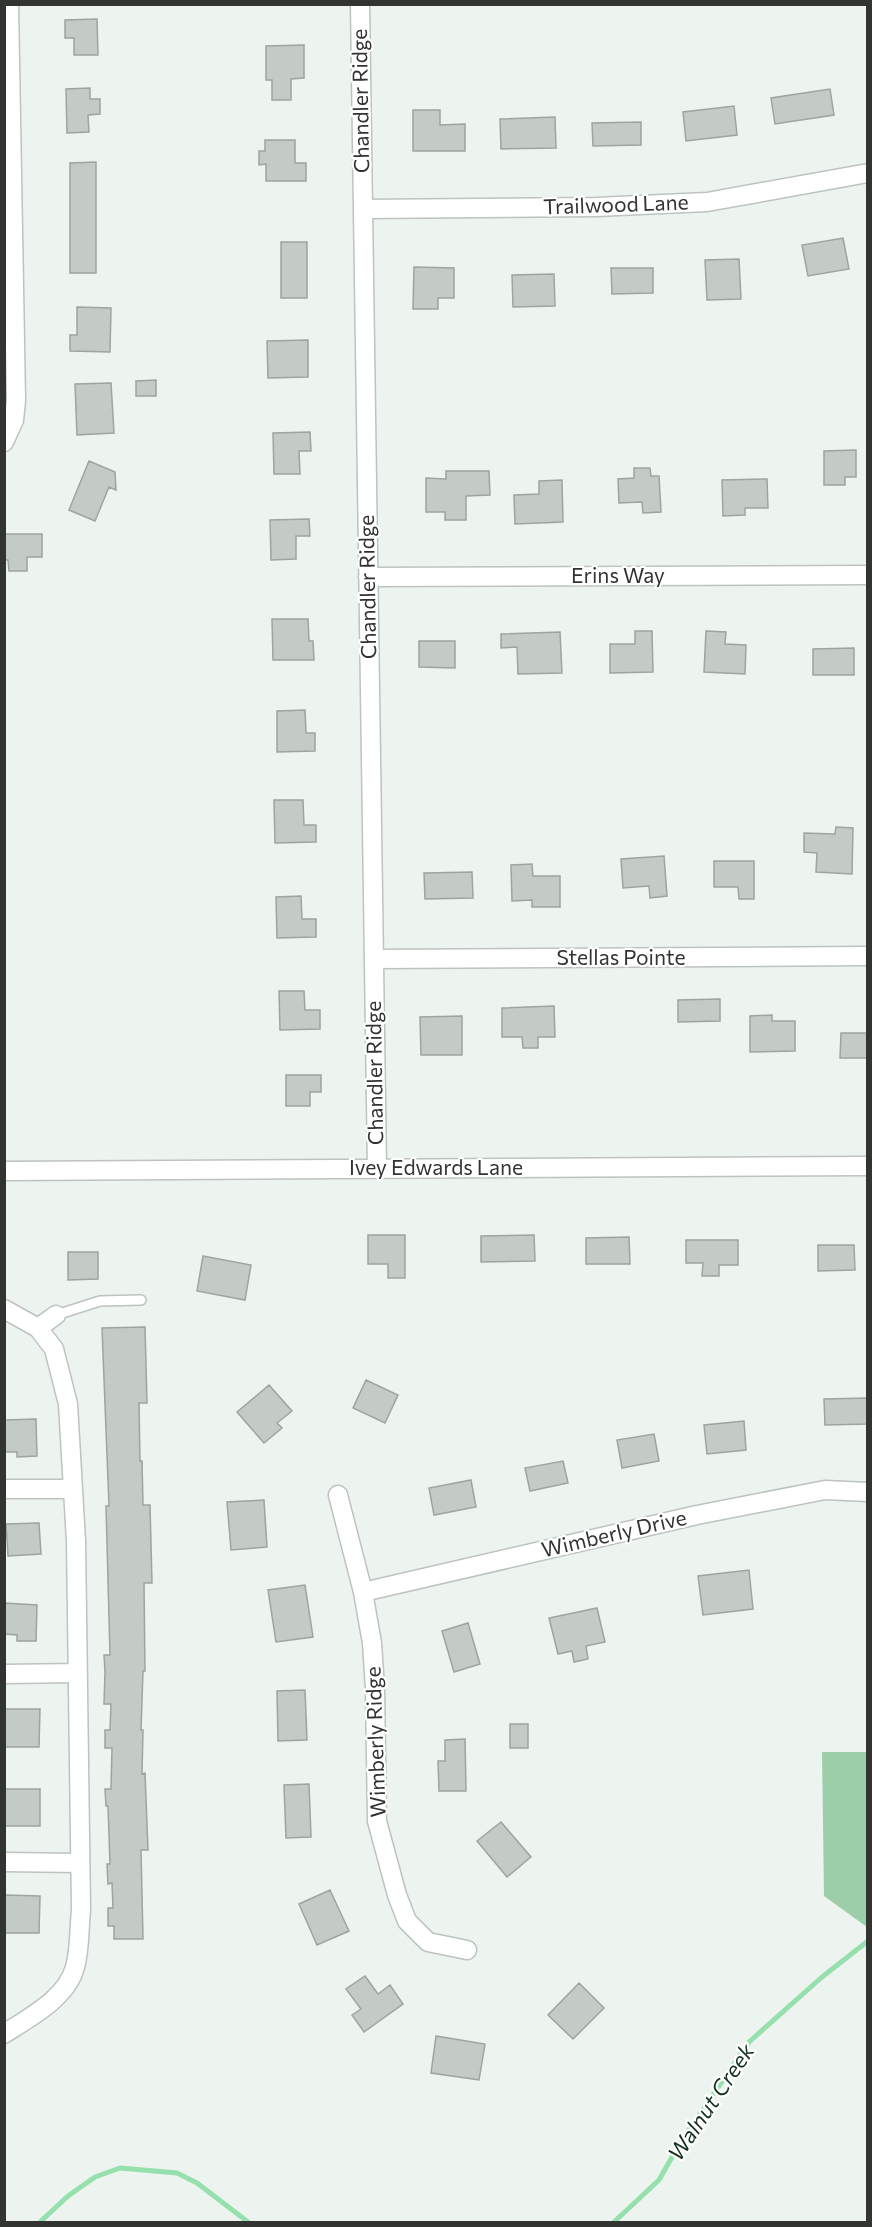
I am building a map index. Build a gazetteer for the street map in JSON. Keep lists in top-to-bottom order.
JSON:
{
  "streets": {
    "street": [
      "Chandler Ridge",
      "Trailwood Lane",
      "Erins Way",
      "Stellas Pointe",
      "Ivey Edwards Lane",
      "Wimberly Drive",
      "Wimberly Ridge"
    ]
  },
  "crossings": [
    ["Chandler Ridge", "Trailwood Lane"],
    ["Chandler Ridge", "Erins Way"],
    ["Chandler Ridge", "Stellas Pointe"],
    ["Chandler Ridge", "Ivey Edwards Lane"],
    ["Wimberly Drive", "Wimberly Ridge"]
  ],
  "water": ["Walnut Creek"]
}
